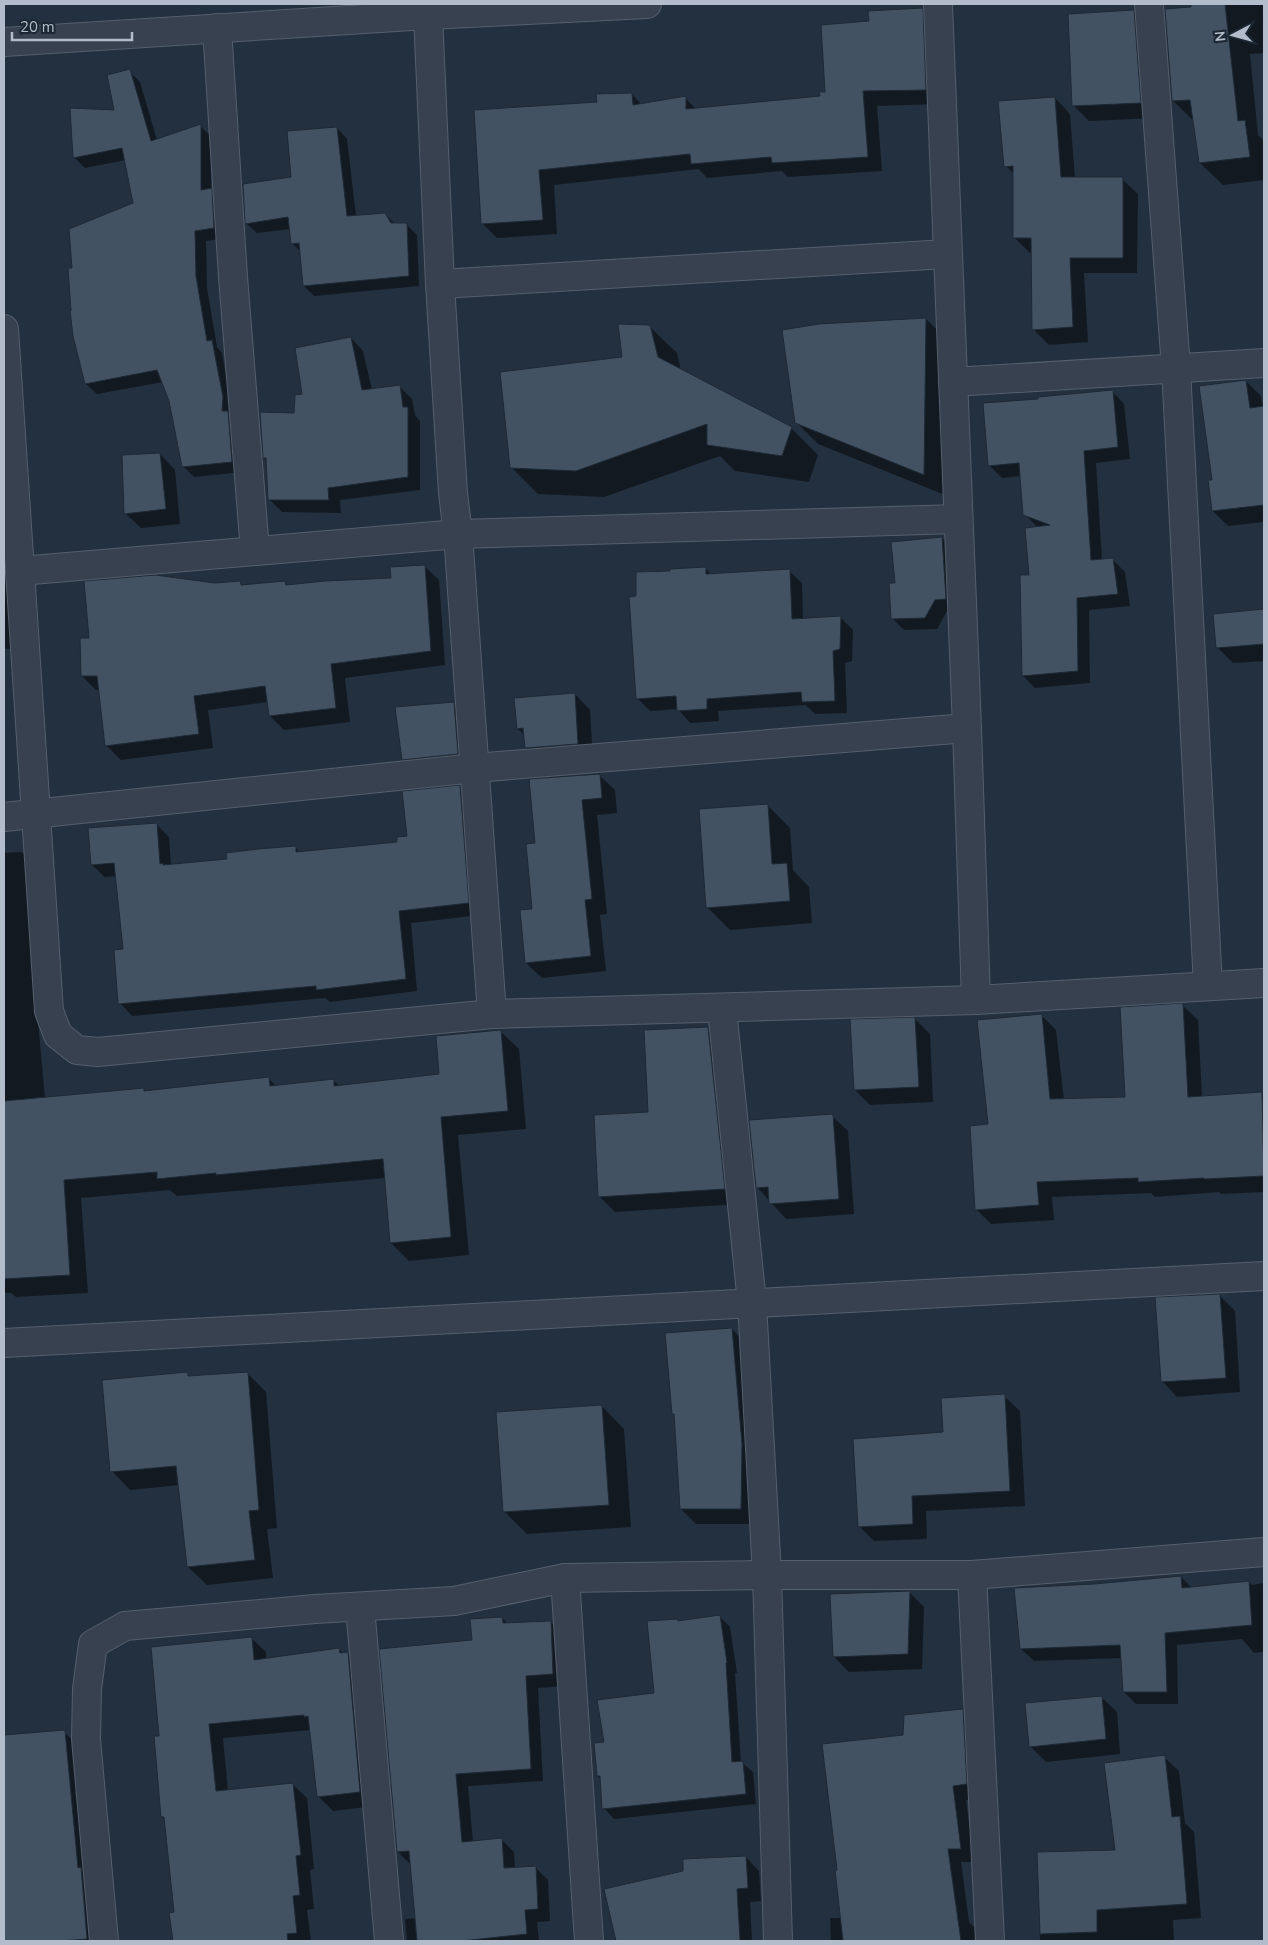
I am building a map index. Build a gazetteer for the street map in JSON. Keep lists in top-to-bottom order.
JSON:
{
  "scale_bar": "20 m",
  "north": "left"
}
